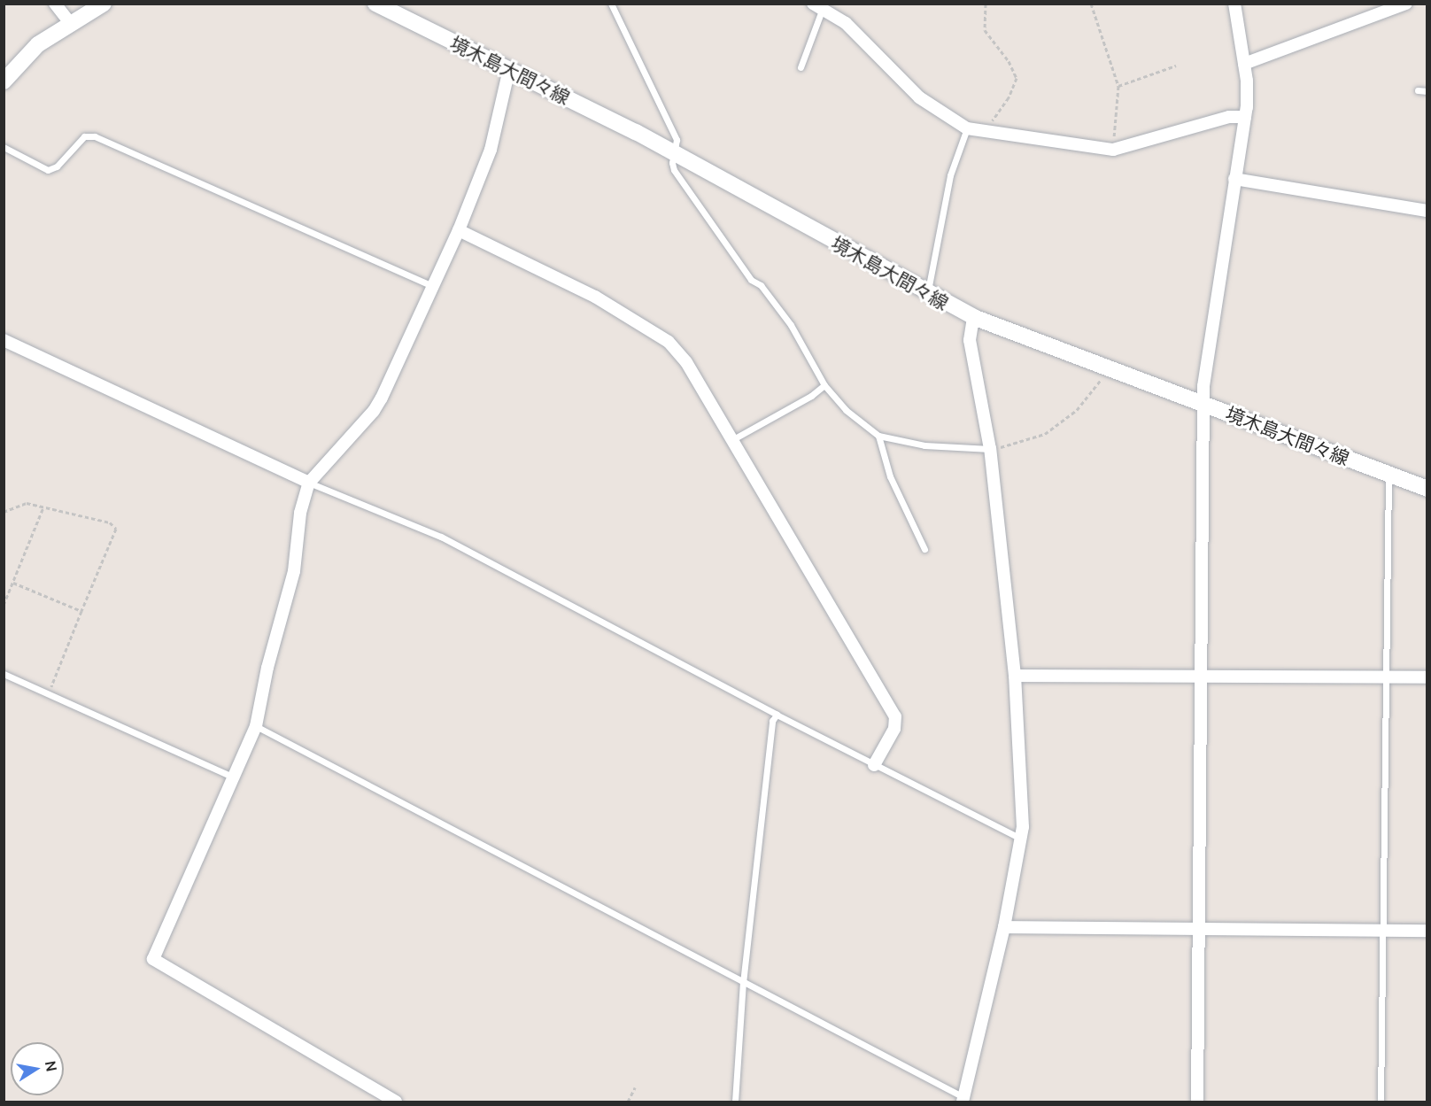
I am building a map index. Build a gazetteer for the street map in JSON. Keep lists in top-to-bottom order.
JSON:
{
  "streets": {
    "main road": ["境木島大間々線"]
  },
  "north": "right"
}
